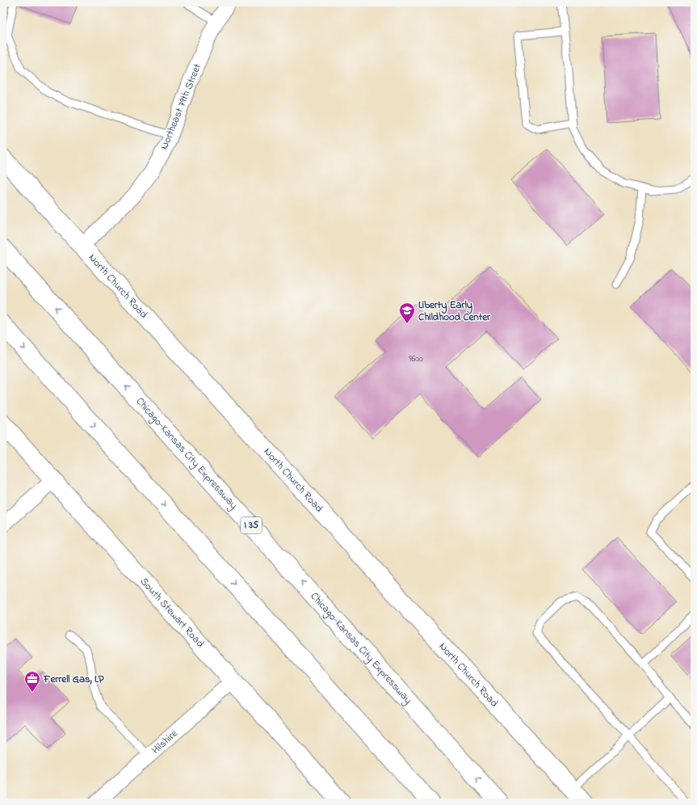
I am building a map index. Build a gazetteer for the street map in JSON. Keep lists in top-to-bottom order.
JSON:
{
  "streets": {
    "main road": [
      "North Church Road",
      "Chicago-Kansas City Expressway",
      "I 35",
      "South Stewart Road"
    ],
    "street": ["Northeast 79th Street", "Hilshire"]
  },
  "crossings": [
    ["Northeast 79th Street", "North Church Road"],
    ["South Stewart Road", "Hilshire"]
  ],
  "places": {
    "school or university": ["Liberty Early Childhood Center"],
    "office": ["Ferrell Gas, LP"]
  },
  "house_numbers": ["9600"]
}
